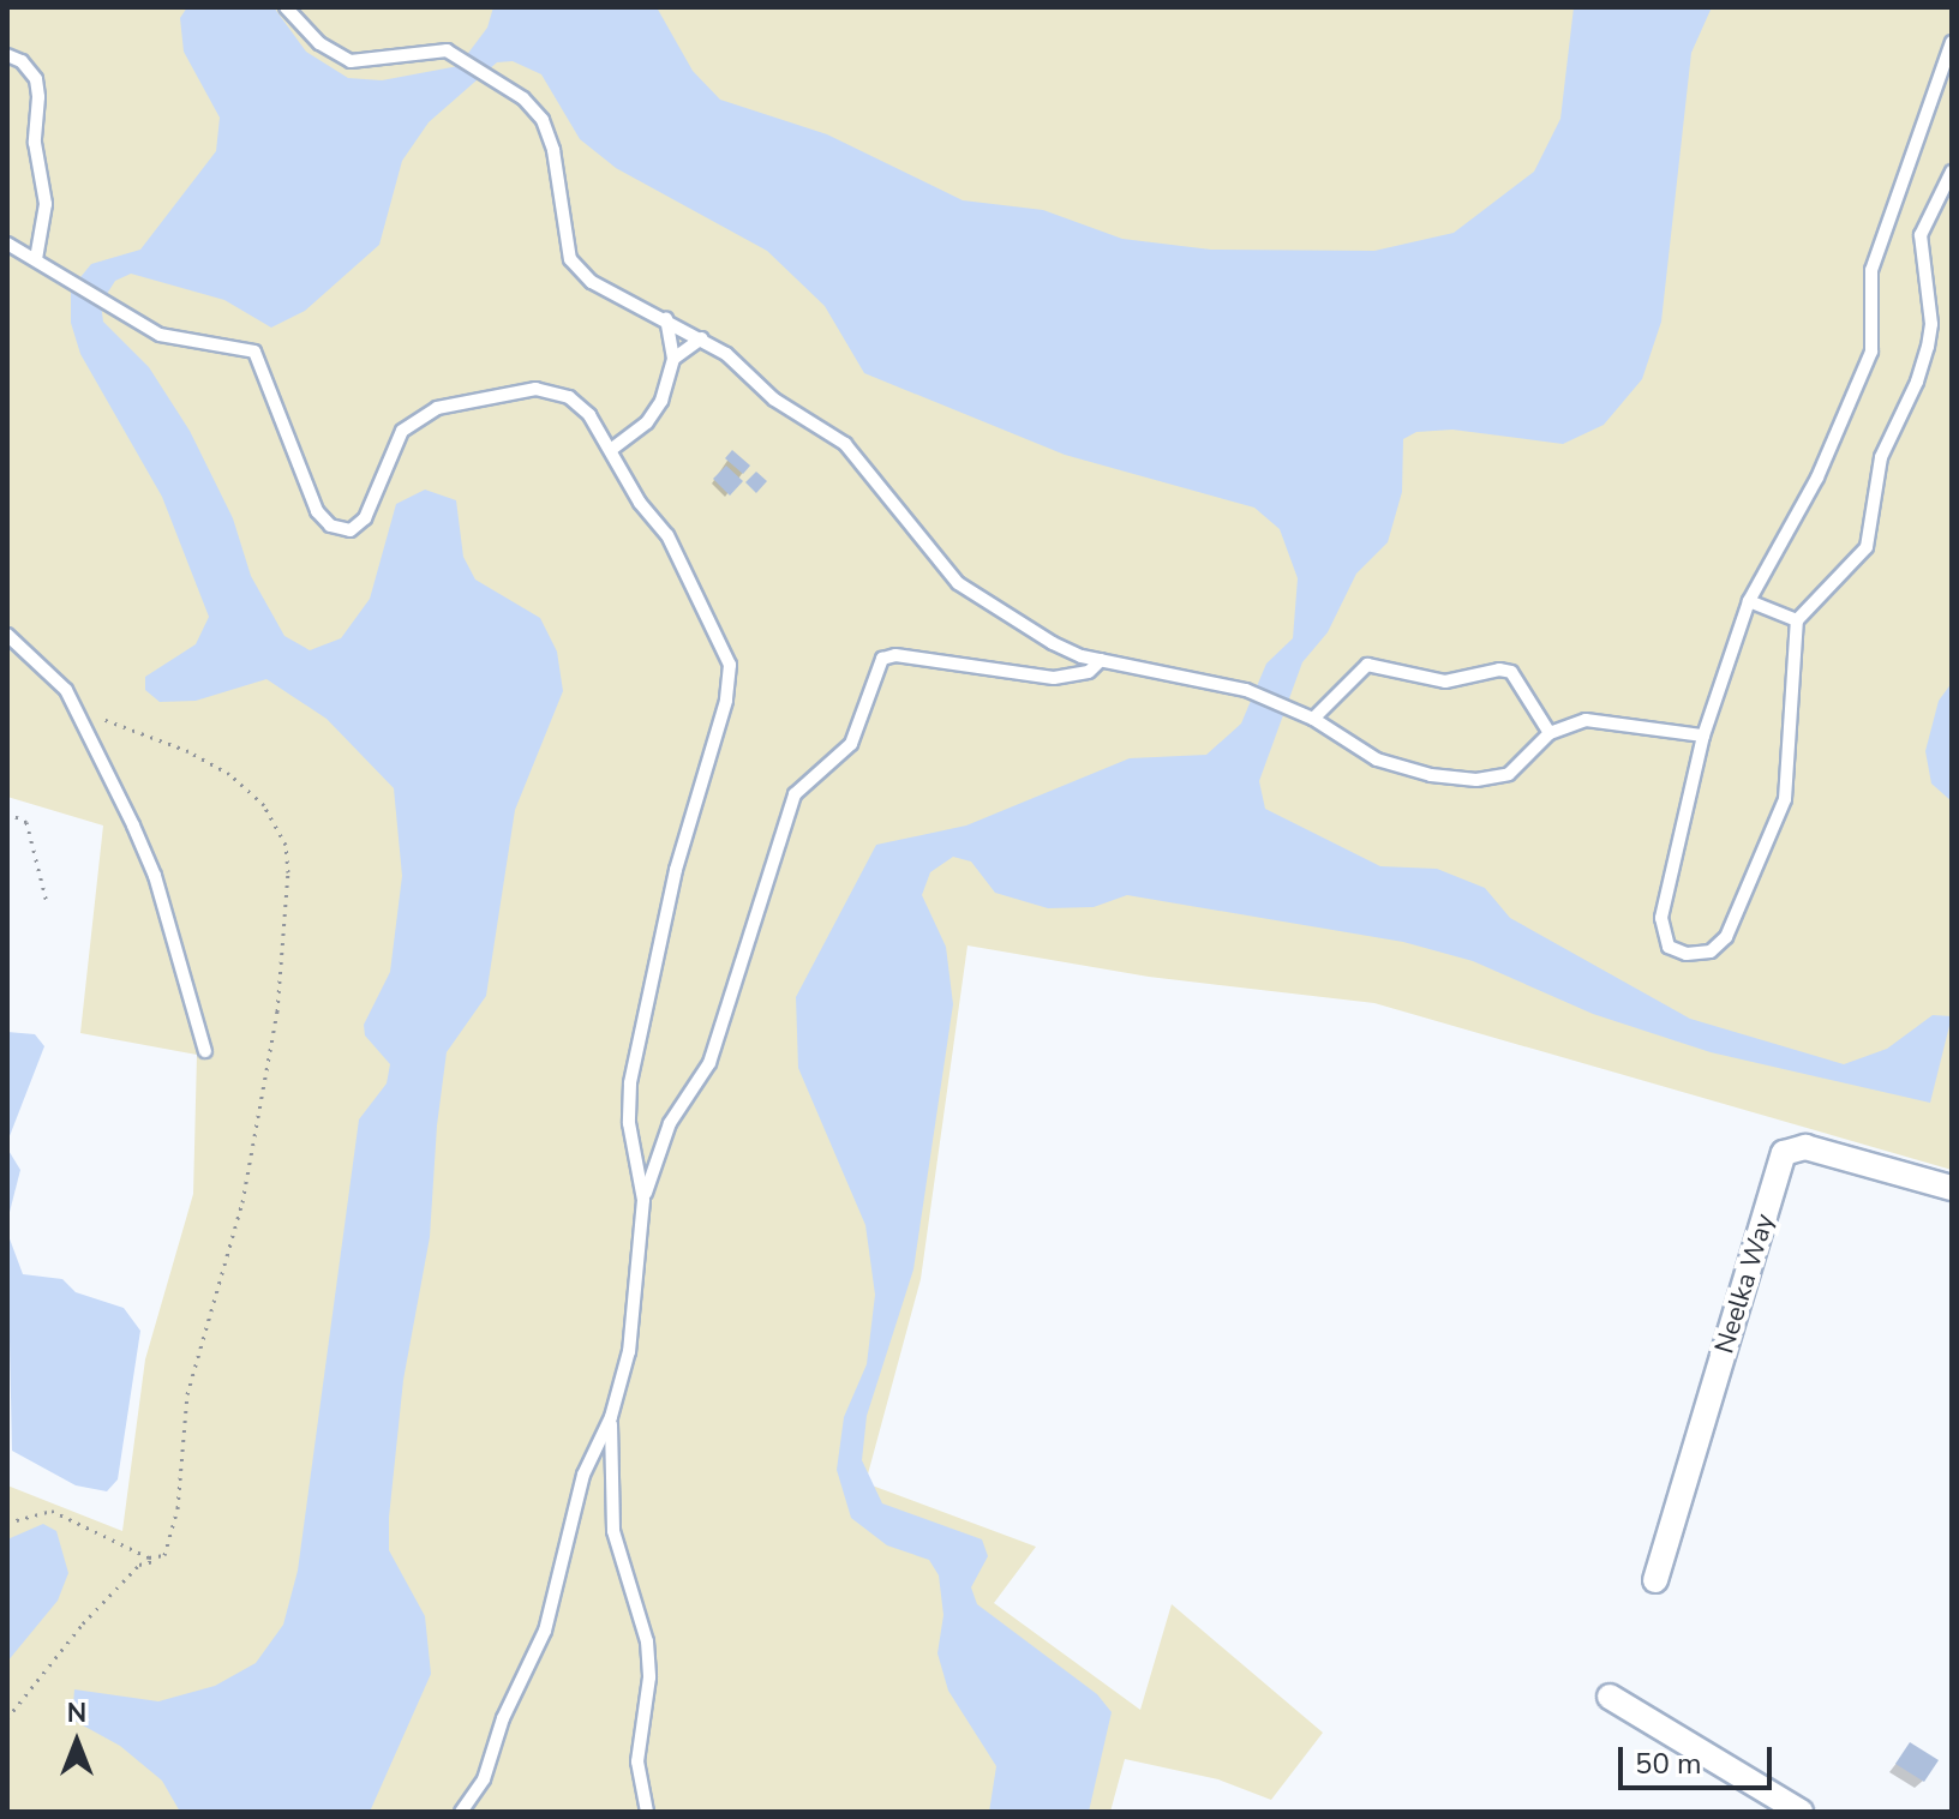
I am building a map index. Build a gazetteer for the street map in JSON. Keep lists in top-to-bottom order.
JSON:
{
  "streets": {
    "street": ["Neelka Way"]
  },
  "scale_bar": "50 m",
  "north": "top"
}
